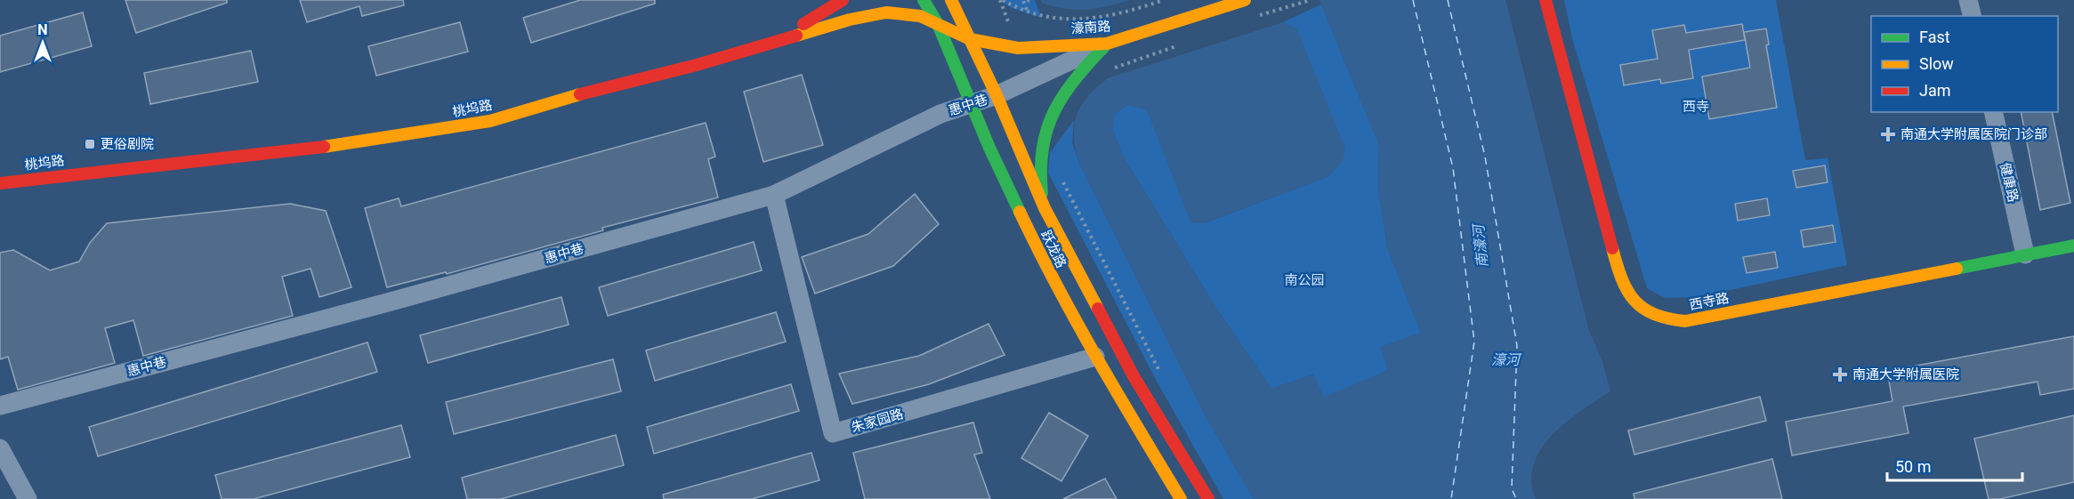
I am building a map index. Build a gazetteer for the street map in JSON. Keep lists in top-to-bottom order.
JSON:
{
  "streets": {
    "street": [
      "濠南路",
      "惠中巷",
      "桃坞路",
      "健康路",
      "跃龙路",
      "西寺路",
      "朱家园路"
    ]
  },
  "crossings": [
    ["濠南路", "惠中巷"],
    ["濠南路", "桃坞路"],
    ["濠南路", "跃龙路"],
    ["惠中巷", "跃龙路"],
    ["惠中巷", "朱家园路"],
    ["桃坞路", "跃龙路"],
    ["健康路", "西寺路"],
    ["跃龙路", "朱家园路"]
  ],
  "water": ["南濠河", "濠河"],
  "parks": ["西寺", "南公园"],
  "places": {
    "health": ["南通大学附属医院门诊部", "南通大学附属医院"],
    "transit": ["更俗剧院"]
  },
  "legend": ["Fast", "Slow", "Jam"],
  "scale_bar": "50 m",
  "north": "top"
}
